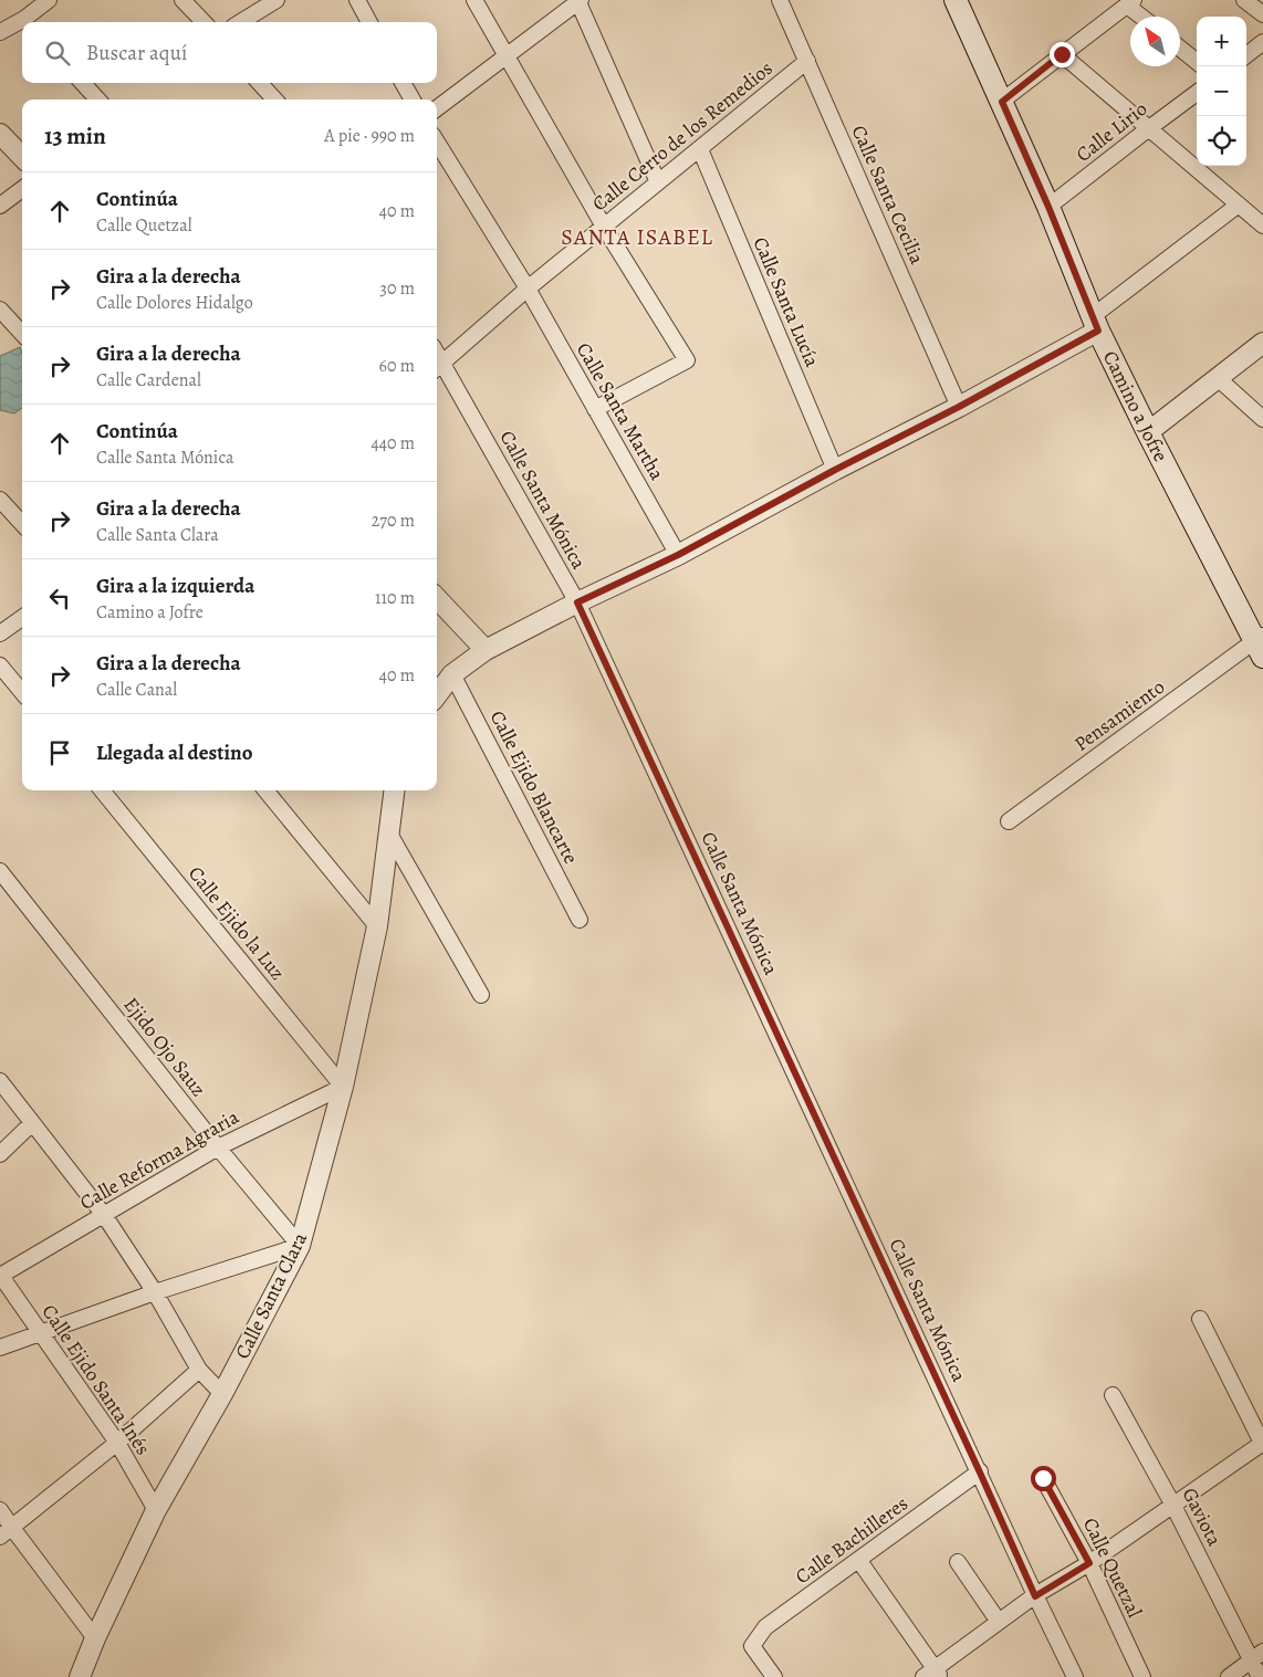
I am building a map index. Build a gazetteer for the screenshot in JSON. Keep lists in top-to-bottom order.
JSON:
{
  "streets": {
    "main road": ["Camino a Jofre"],
    "street": [
      "Calle Lirio",
      "Calle Cerro de los Remedios",
      "Calle Santa Cecilia",
      "Calle Santa Lucía",
      "Calle Santa Martha",
      "Calle Santa Mónica",
      "Pensamiento",
      "Calle Ejido Blancarte",
      "Calle Ejido la Luz",
      "Ejido Ojo Sauz",
      "Calle Reforma Agraria",
      "Calle Santa Clara",
      "Calle Ejido Santa Inés",
      "Gaviota",
      "Calle Bachilleres",
      "Calle Quetzal"
    ]
  },
  "crossings": [
    ["Calle Lirio", "Camino a Jofre"],
    ["Calle Cerro de los Remedios", "Calle Santa Cecilia"],
    ["Calle Cerro de los Remedios", "Calle Santa Lucía"],
    ["Calle Cerro de los Remedios", "Calle Santa Martha"],
    ["Calle Cerro de los Remedios", "Calle Santa Mónica"],
    ["Camino a Jofre", "Pensamiento"],
    ["Calle Santa Mónica", "Calle Bachilleres"],
    ["Calle Ejido la Luz", "Calle Reforma Agraria"],
    ["Calle Ejido la Luz", "Calle Santa Clara"],
    ["Ejido Ojo Sauz", "Calle Reforma Agraria"],
    ["Ejido Ojo Sauz", "Calle Santa Clara"],
    ["Calle Reforma Agraria", "Calle Santa Clara"],
    ["Calle Reforma Agraria", "Calle Ejido Santa Inés"],
    ["Calle Santa Clara", "Calle Ejido Santa Inés"]
  ],
  "districts": ["SANTA ISABEL"],
  "north": "top left",
  "page": {
    "map_buttons": ["+", "−"],
    "search": "Buscar aquí",
    "heading": ["13 min", "A pie · 990 m"],
    "list": [
      ["Continúa", "Calle Quetzal", "40 m"],
      ["Gira a la derecha", "Calle Dolores Hidalgo", "30 m"],
      ["Gira a la derecha", "Calle Cardenal", "60 m"],
      ["Continúa", "Calle Santa Mónica", "440 m"],
      ["Gira a la derecha", "Calle Santa Clara", "270 m"],
      ["Gira a la izquierda", "Camino a Jofre", "110 m"],
      ["Gira a la derecha", "Calle Canal", "40 m"],
      "Llegada al destino"
    ]
  }
}
